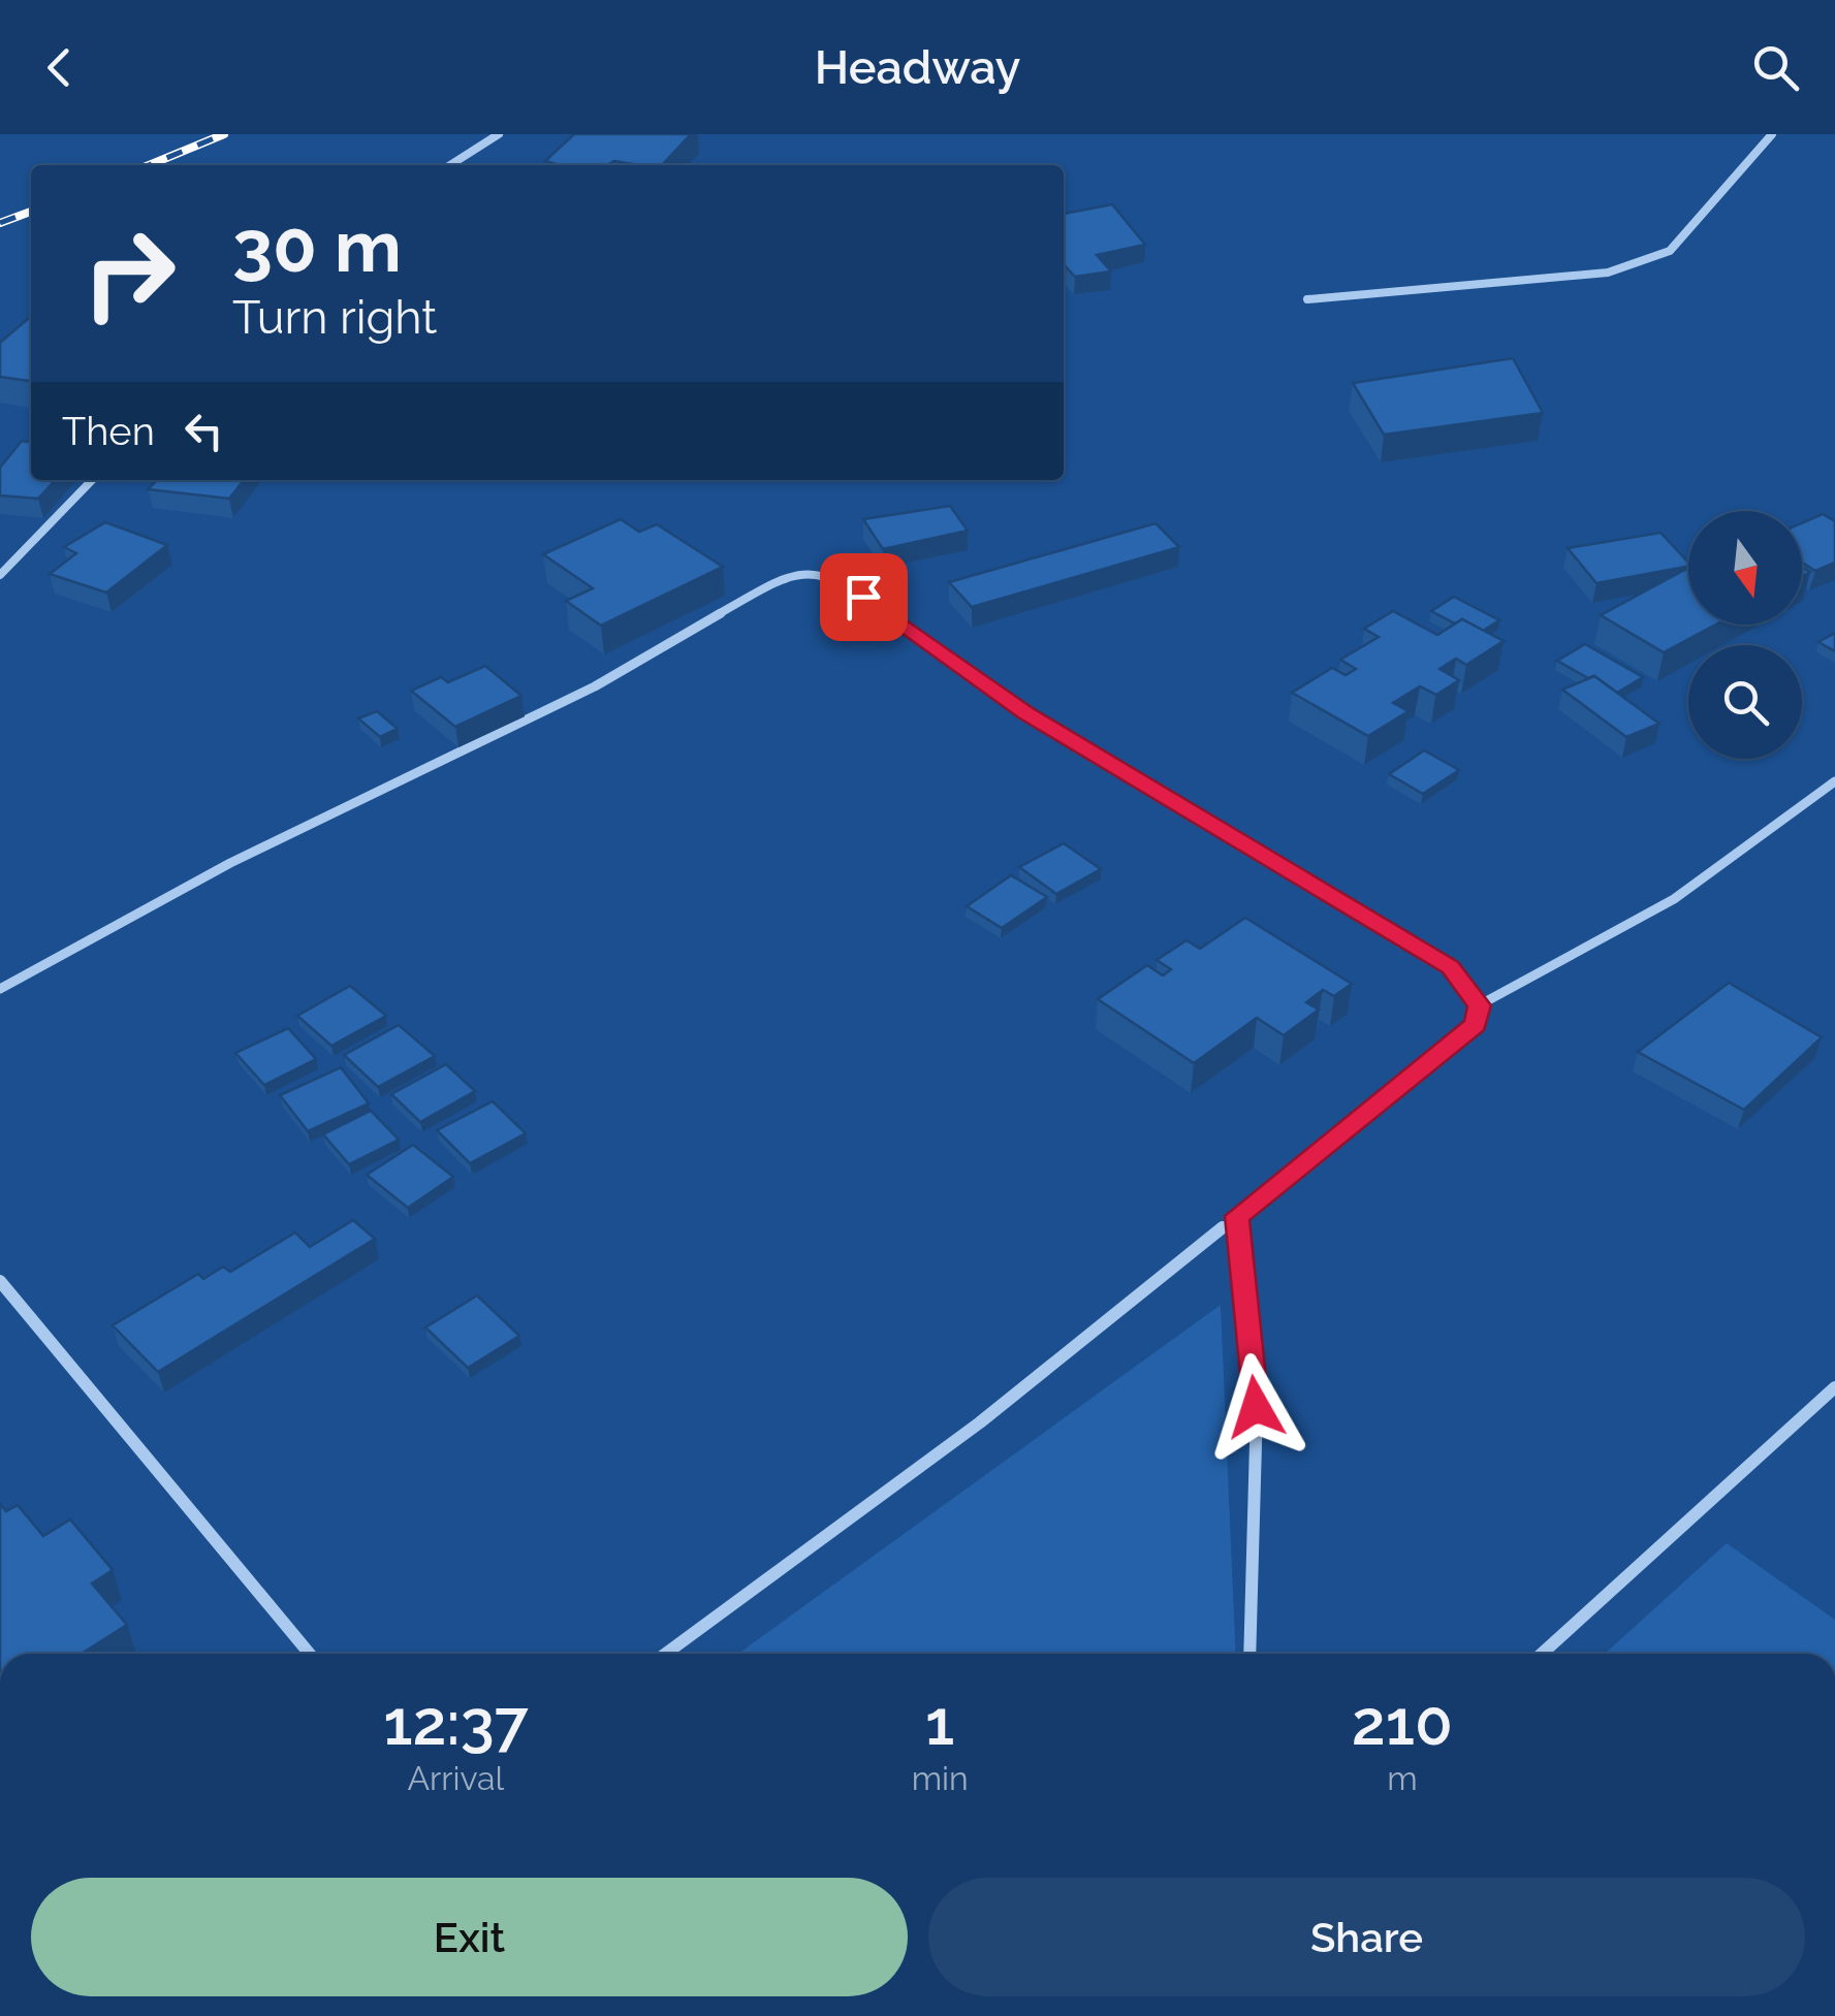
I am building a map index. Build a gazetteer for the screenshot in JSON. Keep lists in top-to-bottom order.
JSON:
{
  "north": "bottom",
  "page": {
    "header": "Headway",
    "turn": ["30 m", "Turn right"],
    "then": "Then",
    "eta": [
      "12:37",
      "Arrival",
      "1",
      "min",
      "210",
      "m"
    ],
    "buttons": ["Exit", "Share"]
  }
}
